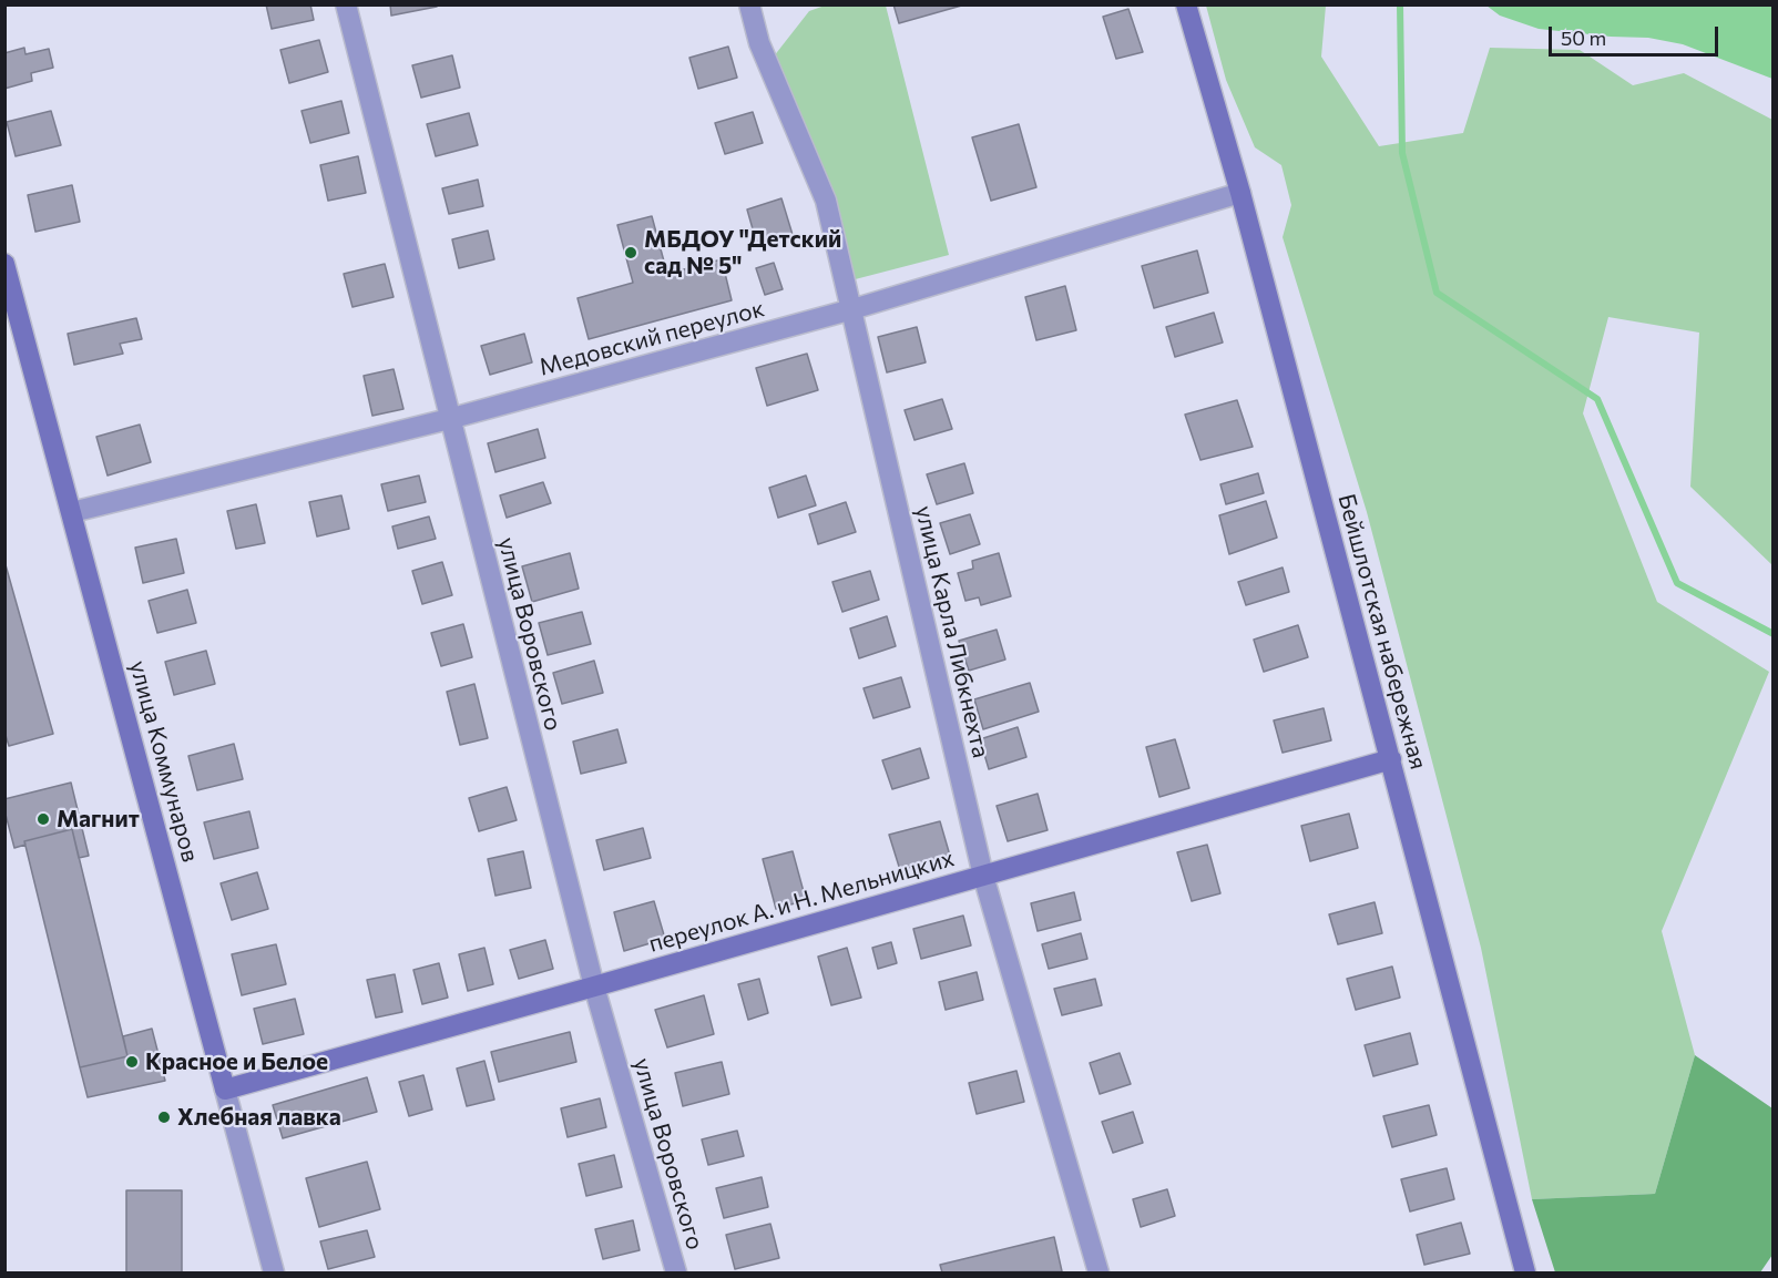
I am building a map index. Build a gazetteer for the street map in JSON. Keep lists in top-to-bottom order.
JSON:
{
  "streets": {
    "street": [
      "Медовский переулок",
      "улица Карла Либкнехта",
      "Бейшлотская набережная",
      "улица Воровского",
      "улица Коммунаров",
      "переулок А. и Н. Мельницких"
    ]
  },
  "crossings": [
    ["Медовский переулок", "улица Карла Либкнехта"],
    ["Медовский переулок", "Бейшлотская набережная"],
    ["Медовский переулок", "улица Воровского"],
    ["Медовский переулок", "улица Коммунаров"],
    ["улица Карла Либкнехта", "переулок А. и Н. Мельницких"],
    ["Бейшлотская набережная", "переулок А. и Н. Мельницких"],
    ["улица Воровского", "переулок А. и Н. Мельницких"],
    ["улица Коммунаров", "переулок А. и Н. Мельницких"]
  ],
  "places": [
    "МБДОУ \"Детский сад № 5\"",
    "Магнит",
    "Красное и Белое",
    "Хлебная лавка"
  ],
  "scale_bar": "50 m"
}
